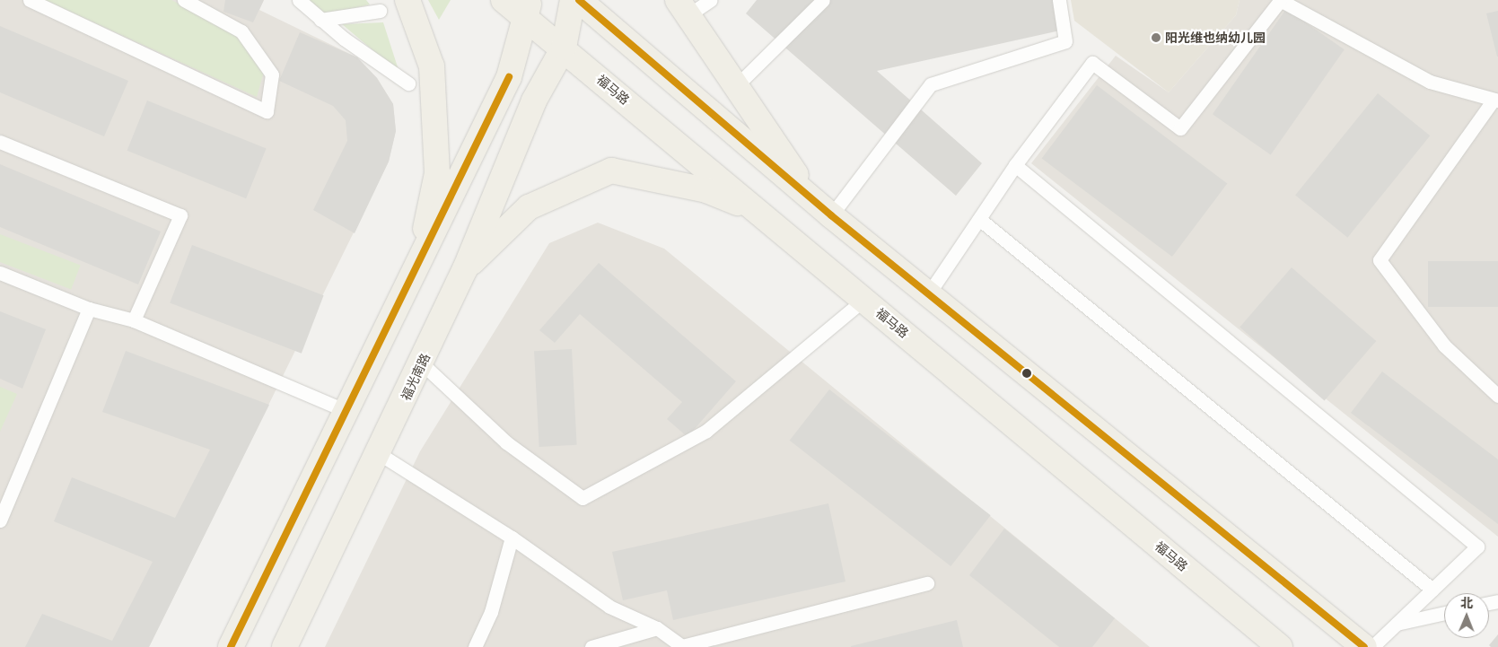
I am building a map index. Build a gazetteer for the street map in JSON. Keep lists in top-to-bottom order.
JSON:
{
  "streets": {
    "main road": ["福马路", "福光南路"]
  },
  "crossings": [
    ["福马路", "福光南路"]
  ],
  "places": ["阳光维也纳幼儿园"],
  "north": "top"
}
